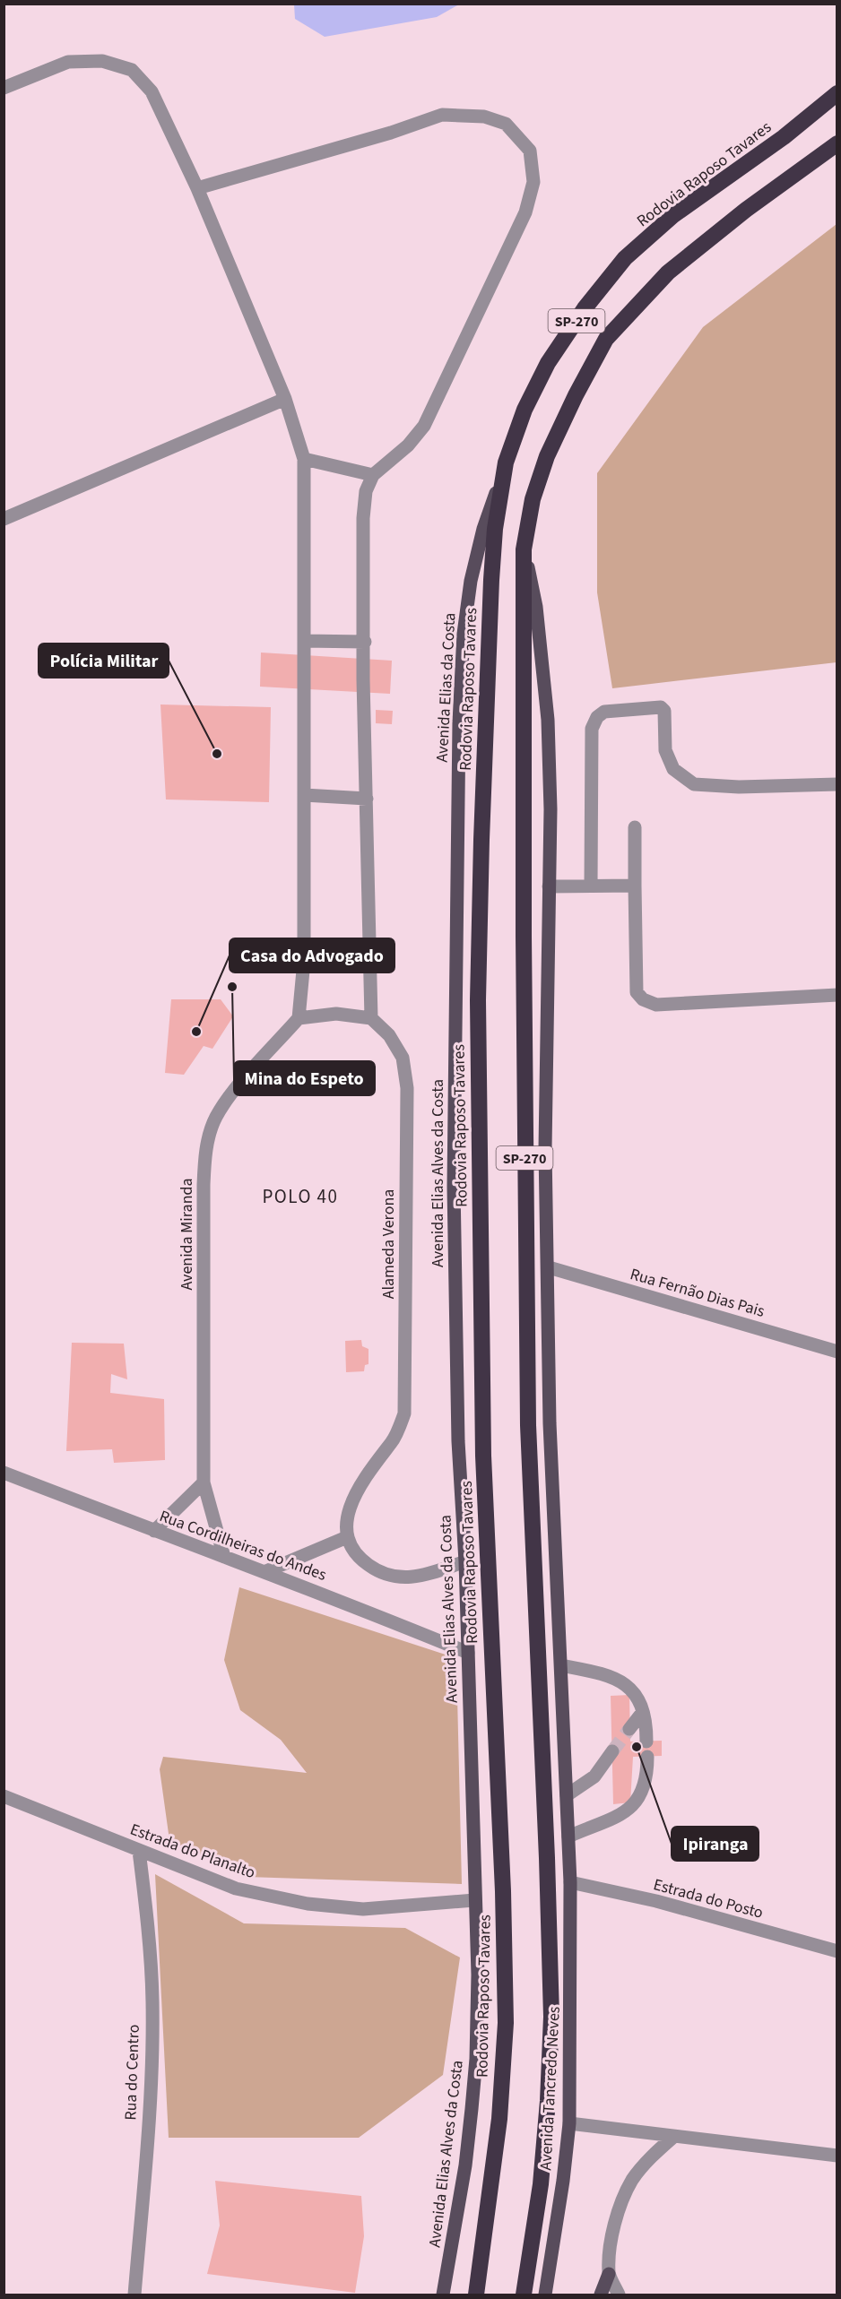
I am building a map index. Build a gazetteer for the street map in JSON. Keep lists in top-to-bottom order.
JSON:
{
  "streets": {
    "highway": ["Rodovia Raposo Tavares", "SP-270"],
    "main road": ["Avenida Elias da Costa", "Avenida Elias Alves da Costa", "Avenida Tancredo Neves"],
    "street": [
      "Avenida Miranda",
      "Alameda Verona",
      "Rua Fernão Dias Pais",
      "Rua Cordilheiras do Andes",
      "Estrada do Planalto",
      "Estrada do Posto",
      "Rua do Centro"
    ]
  },
  "crossings": [
    ["Rodovia Raposo Tavares", "Avenida Elias da Costa"],
    ["SP-270", "Avenida Tancredo Neves"],
    ["Avenida Elias da Costa", "Avenida Elias Alves da Costa"],
    ["Avenida Elias Alves da Costa", "Rua Cordilheiras do Andes"],
    ["Avenida Elias Alves da Costa", "Estrada do Planalto"],
    ["Avenida Miranda", "Rua Cordilheiras do Andes"],
    ["Rua Fernão Dias Pais", "Avenida Tancredo Neves"],
    ["Estrada do Planalto", "Rua do Centro"],
    ["Estrada do Posto", "Avenida Tancredo Neves"]
  ],
  "districts": ["POLO 40"],
  "places": [
    "Polícia Militar",
    "Mina do Espeto",
    "Casa do Advogado",
    "Ipiranga"
  ]
}
